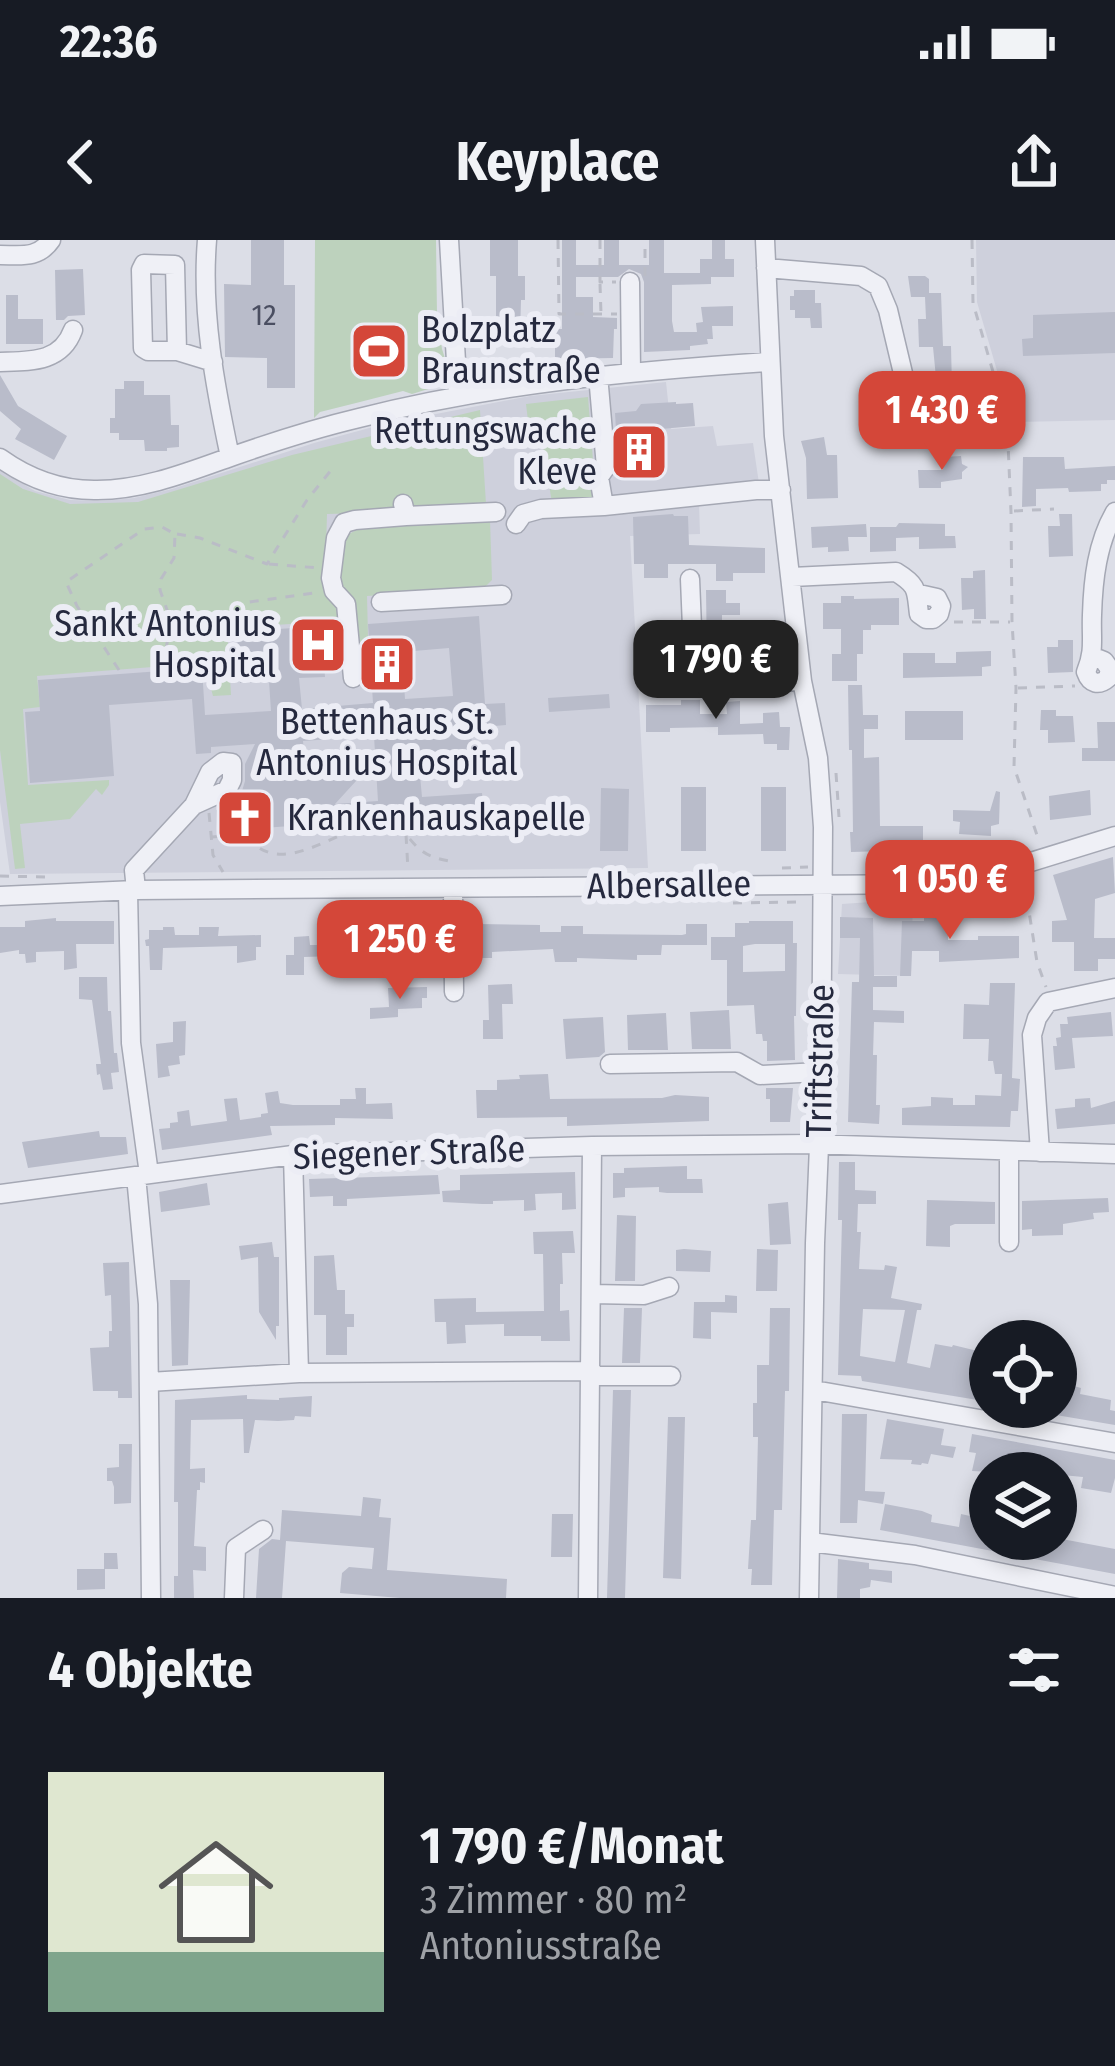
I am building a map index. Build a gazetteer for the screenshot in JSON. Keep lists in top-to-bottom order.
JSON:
{
  "streets": {
    "street": ["Albersallee", "Triftstraße", "Siegener Straße"]
  },
  "crossings": [
    ["Albersallee", "Triftstraße"],
    ["Triftstraße", "Siegener Straße"]
  ],
  "places": {
    "sports": ["Bolzplatz Braunstraße"],
    "building": ["Rettungswache Kleve", "Bettenhaus St. Antonius Hospital"],
    "hospital": ["Sankt Antonius Hospital"],
    "church": ["Krankenhauskapelle"]
  },
  "house_numbers": ["12"],
  "page": {
    "status": "22:36",
    "header": "Keyplace",
    "price": [
      "1 430 €",
      "1 790 €",
      "1 050 €",
      "1 250 €"
    ],
    "heading": "4 Objekte",
    "list": [
      {
        "name": "1 790 €/Monat",
        "note": "3 Zimmer · 80 m² · Antoniusstraße"
      }
    ]
  }
}
